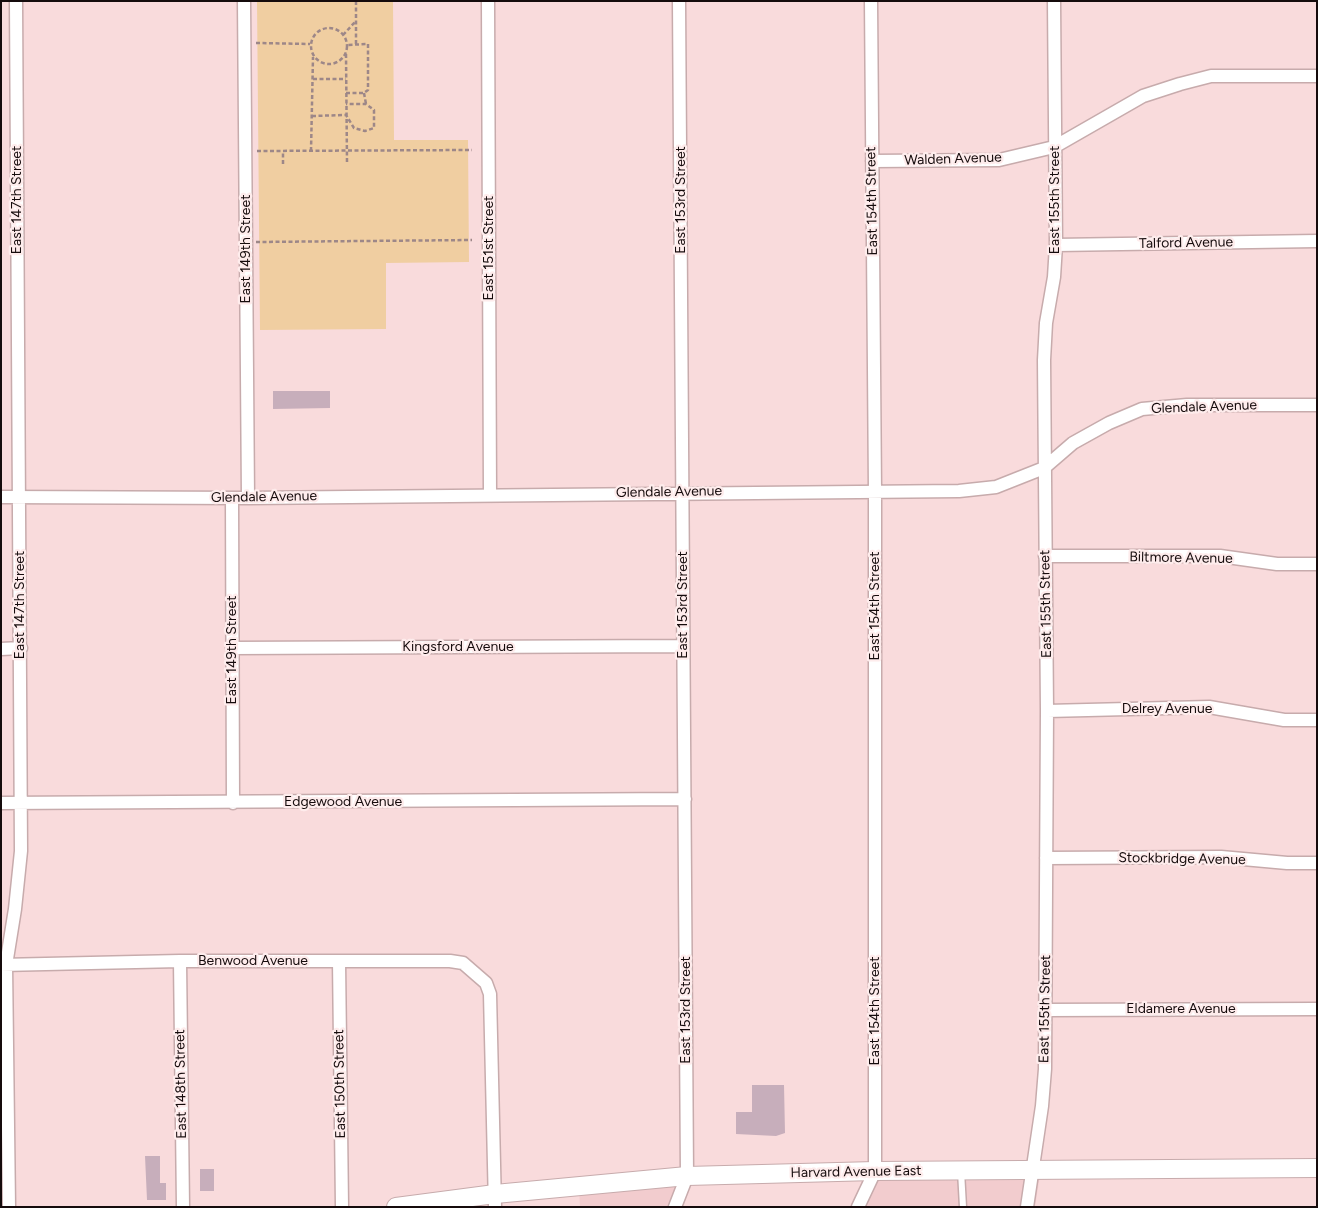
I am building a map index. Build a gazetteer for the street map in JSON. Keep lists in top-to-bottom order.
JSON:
{
  "streets": {
    "main road": ["Harvard Avenue East"],
    "street": [
      "Walden Avenue",
      "East 147th Street",
      "East 153rd Street",
      "East 155th Street",
      "East 154th Street",
      "Talford Avenue",
      "East 151st Street",
      "East 149th Street",
      "Glendale Avenue",
      "Biltmore Avenue",
      "Kingsford Avenue",
      "Delrey Avenue",
      "Edgewood Avenue",
      "Stockbridge Avenue",
      "Benwood Avenue",
      "Eldamere Avenue",
      "East 148th Street",
      "East 150th Street"
    ]
  },
  "crossings": [
    ["Walden Avenue", "East 155th Street"],
    ["Walden Avenue", "East 154th Street"],
    ["East 147th Street", "Glendale Avenue"],
    ["East 147th Street", "Edgewood Avenue"],
    ["East 147th Street", "Benwood Avenue"],
    ["East 153rd Street", "Glendale Avenue"],
    ["East 153rd Street", "Kingsford Avenue"],
    ["East 153rd Street", "Edgewood Avenue"],
    ["East 153rd Street", "Harvard Avenue East"],
    ["East 155th Street", "Talford Avenue"],
    ["East 155th Street", "Glendale Avenue"],
    ["East 155th Street", "Biltmore Avenue"],
    ["East 155th Street", "Delrey Avenue"],
    ["East 155th Street", "Stockbridge Avenue"],
    ["East 155th Street", "Eldamere Avenue"],
    ["East 155th Street", "Harvard Avenue East"],
    ["East 154th Street", "Glendale Avenue"],
    ["East 154th Street", "Harvard Avenue East"],
    ["East 151st Street", "Glendale Avenue"],
    ["East 149th Street", "Glendale Avenue"],
    ["East 149th Street", "Kingsford Avenue"],
    ["East 149th Street", "Edgewood Avenue"],
    ["Benwood Avenue", "East 148th Street"],
    ["Benwood Avenue", "East 150th Street"],
    ["Benwood Avenue", "Harvard Avenue East"]
  ]
}
